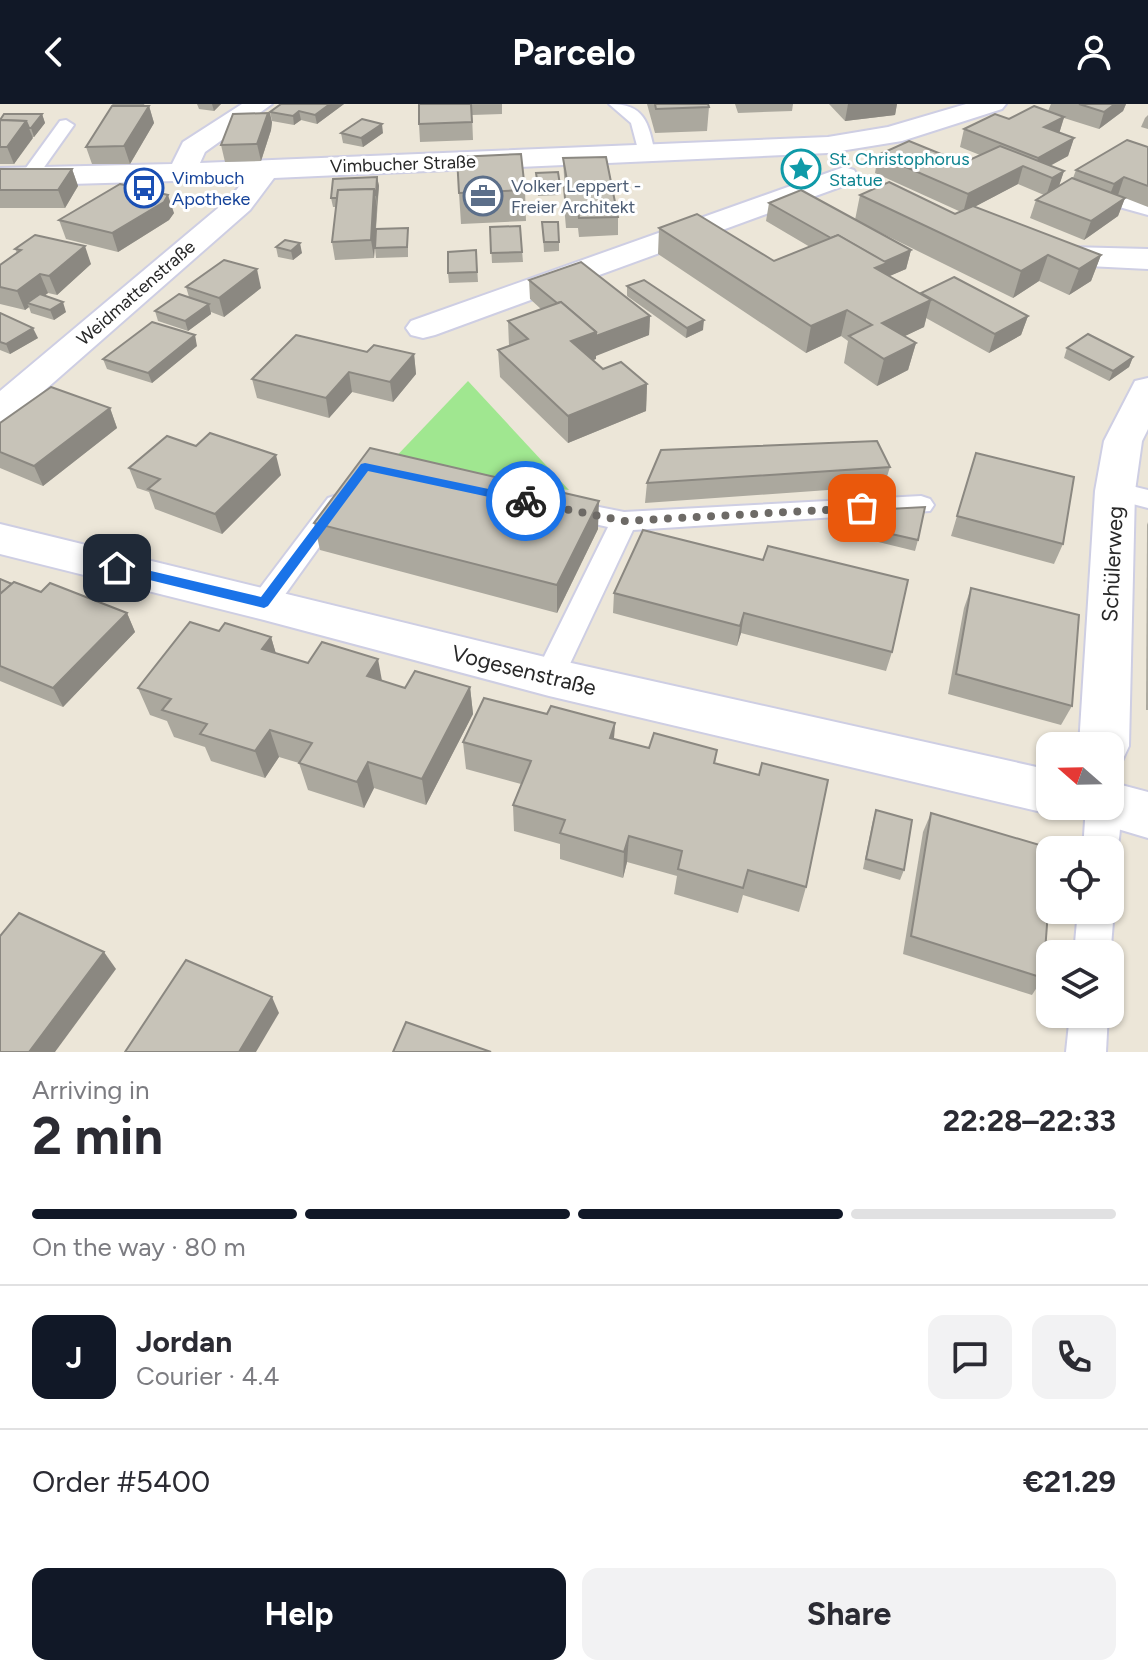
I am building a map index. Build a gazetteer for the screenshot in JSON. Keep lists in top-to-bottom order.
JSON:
{
  "streets": {
    "street": [
      "Vimbucher Straße",
      "Weidmattenstraße",
      "Schülerweg",
      "Vogesenstraße"
    ]
  },
  "crossings": [
    ["Vimbucher Straße", "Weidmattenstraße"]
  ],
  "places": {
    "place": ["St. Christophorus Statue"],
    "bus stop": ["Vimbuch Apotheke"],
    "office": ["Volker Leppert - Freier Architekt"]
  },
  "north": "left",
  "page": {
    "header": "Parcelo",
    "heading": ["2 min", "Arriving in", "22:28–22:33"],
    "panel": [
      "Jordan",
      "Courier · 4.4",
      "Order #5400",
      "€21.29"
    ],
    "bar": "On the way · 80 m",
    "round": "J",
    "buttons": ["Help", "Share"]
  }
}
